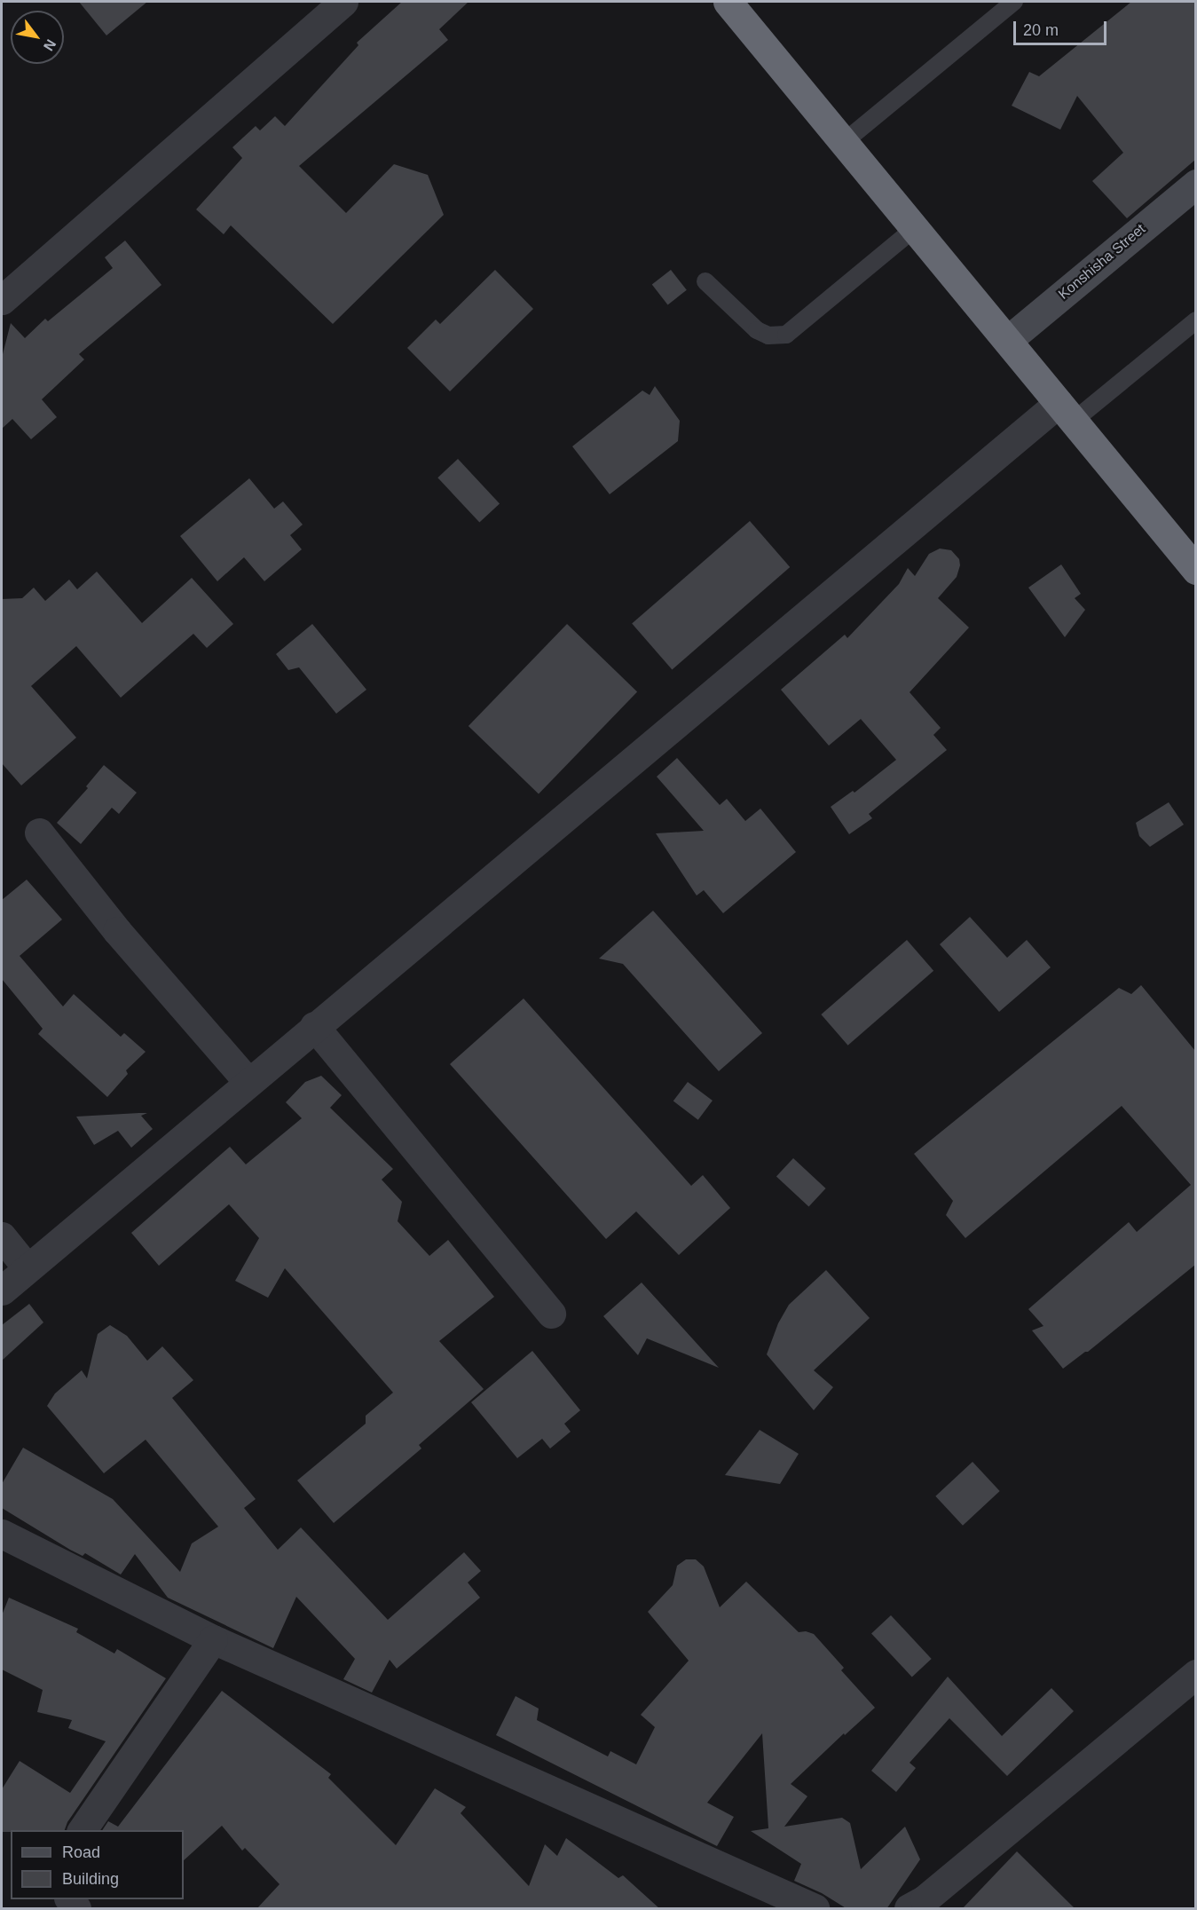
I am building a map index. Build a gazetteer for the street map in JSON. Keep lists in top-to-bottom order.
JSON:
{
  "streets": {
    "street": ["Konshisha Street"]
  },
  "legend": ["Road", "Building"],
  "scale_bar": "20 m",
  "north": "bottom right"
}
